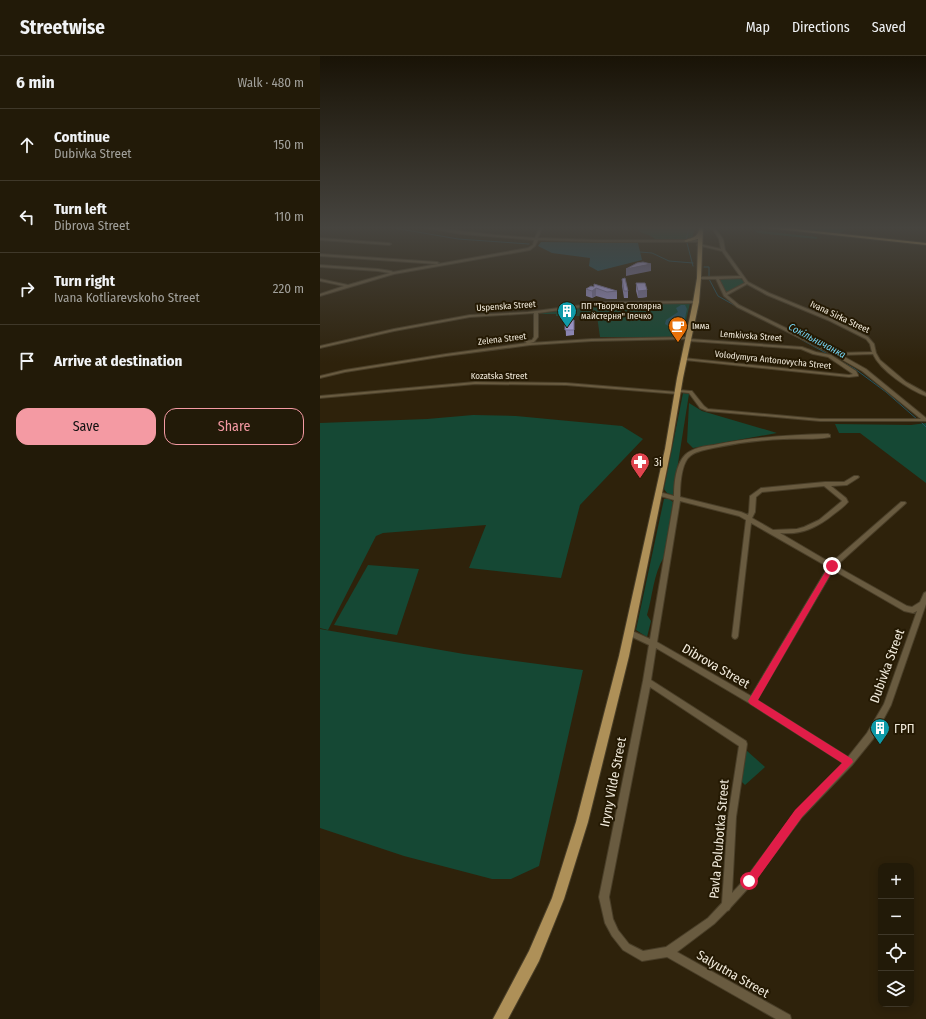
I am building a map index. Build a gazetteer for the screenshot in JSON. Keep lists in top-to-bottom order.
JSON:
{
  "streets": {
    "street": [
      "Uspenska Street",
      "Ivana Sirka Street",
      "Lemkivska Street",
      "Zelena Street",
      "Volodymyra Antonovycha Street",
      "Kozatska Street",
      "Dibrova Street",
      "Dubivka Street",
      "Iryny Vilde Street",
      "Pavla Polubotka Street",
      "Salyutna Street"
    ]
  },
  "crossings": [
    ["Lemkivska Street", "Zelena Street"],
    ["Lemkivska Street", "Volodymyra Antonovycha Street"],
    ["Dibrova Street", "Dubivka Street"],
    ["Dibrova Street", "Iryny Vilde Street"],
    ["Dubivka Street", "Iryny Vilde Street"],
    ["Dubivka Street", "Pavla Polubotka Street"],
    ["Iryny Vilde Street", "Pavla Polubotka Street"],
    ["Iryny Vilde Street", "Salyutna Street"]
  ],
  "water": ["Сокільничанка"],
  "places": {
    "building": ["ПП \"Творча столярна майстерня\" Ілечко", "ГРП"],
    "cafe": ["Імма"],
    "pharmacy": ["3і"]
  },
  "page": {
    "header": "Streetwise",
    "nav": ["Map", "Directions", "Saved"],
    "heading": ["6 min", "Walk · 480 m"],
    "list": [
      ["Continue", "Dubivka Street", "150 m"],
      ["Turn left", "Dibrova Street", "110 m"],
      ["Turn right", "Ivana Kotliarevskoho Street", "220 m"],
      "Arrive at destination"
    ],
    "buttons": ["Save", "Share"],
    "map_buttons": ["+", "−"]
  }
}
